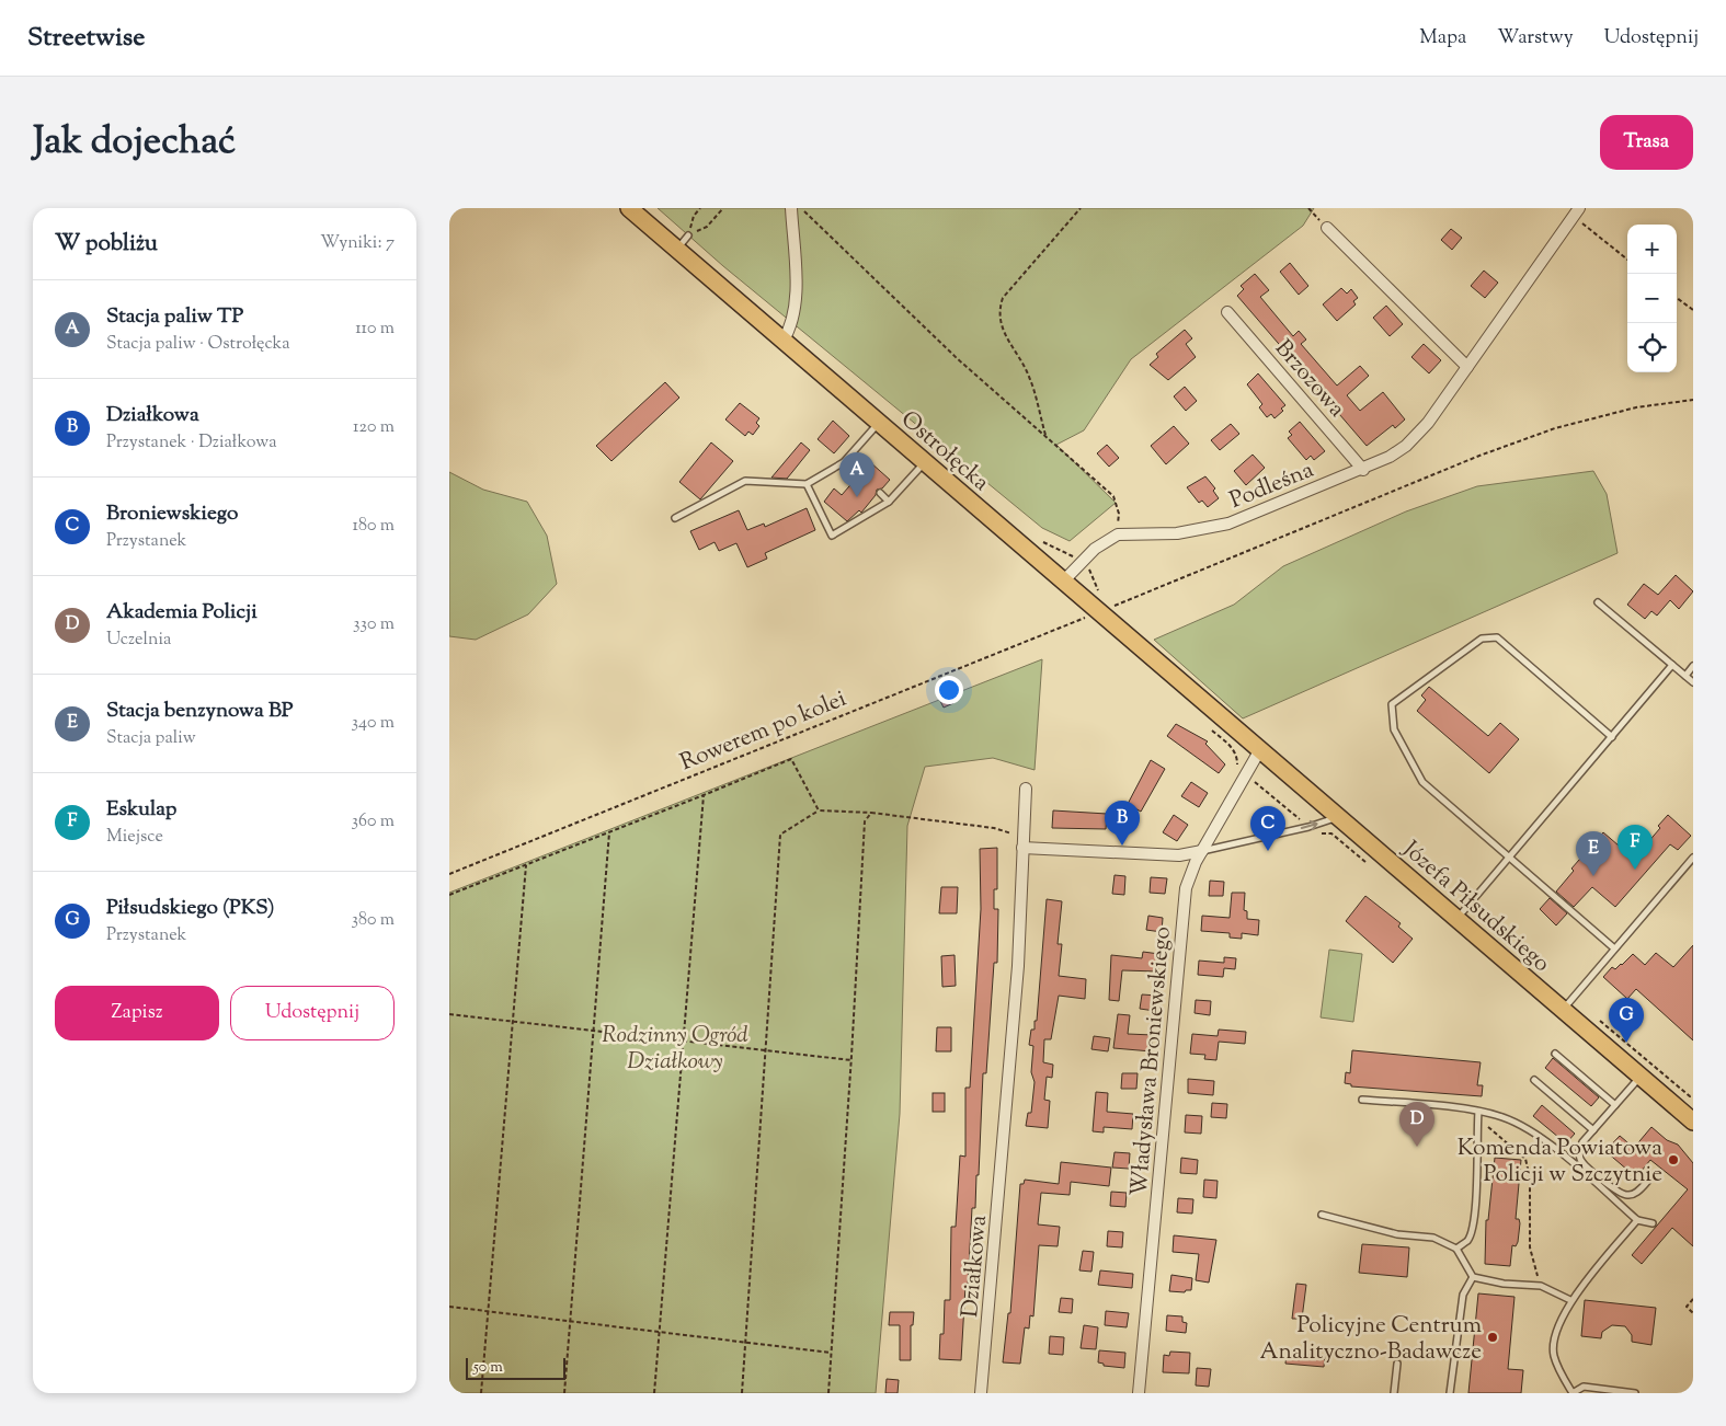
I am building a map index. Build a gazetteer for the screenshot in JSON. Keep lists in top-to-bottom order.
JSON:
{
  "streets": {
    "main road": ["Ostrołęcka", "Józefa Piłsudskiego"],
    "street": [
      "Brzozowa",
      "Podleśna",
      "Władysława Broniewskiego",
      "Działkowa"
    ],
    "path": ["Rowerem po kolei"]
  },
  "crossings": [
    ["Brzozowa", "Podleśna"],
    ["Ostrołęcka", "Józefa Piłsudskiego"],
    ["Józefa Piłsudskiego", "Władysława Broniewskiego"]
  ],
  "parks": ["Rodzinny Ogród Działkowy"],
  "places": ["Komenda Powiatowa Policji w Szczytnie", "Policyjne Centrum Analityczno-Badawcze"],
  "scale_bar": "50 m",
  "page": {
    "header": "Streetwise",
    "nav": ["Mapa", "Warstwy", "Udostępnij"],
    "title": "Jak dojechać",
    "buttons": [
      "Trasa",
      ["Zapisz", "Udostępnij"]
    ],
    "heading": ["W pobliżu", "Wyniki: 7"],
    "map_buttons": ["+", "−"],
    "list": [
      {
        "mark": "A",
        "name": "Stacja paliw TP",
        "note": "Stacja paliw · Ostrołęcka",
        "value": "110 m"
      },
      {
        "mark": "B",
        "name": "Działkowa",
        "note": "Przystanek · Działkowa",
        "value": "120 m"
      },
      {
        "mark": "C",
        "name": "Broniewskiego",
        "note": "Przystanek",
        "value": "180 m"
      },
      {
        "mark": "D",
        "name": "Akademia Policji",
        "note": "Uczelnia",
        "value": "330 m"
      },
      {
        "mark": "E",
        "name": "Stacja benzynowa BP",
        "note": "Stacja paliw",
        "value": "340 m"
      },
      {
        "mark": "F",
        "name": "Eskulap",
        "note": "Miejsce",
        "value": "360 m"
      },
      {
        "mark": "G",
        "name": "Piłsudskiego (PKS)",
        "note": "Przystanek",
        "value": "380 m"
      }
    ],
    "pins": [
      "A",
      "B",
      "C",
      "F",
      "E",
      "G",
      "D"
    ],
    "scale": "50 m"
  }
}
